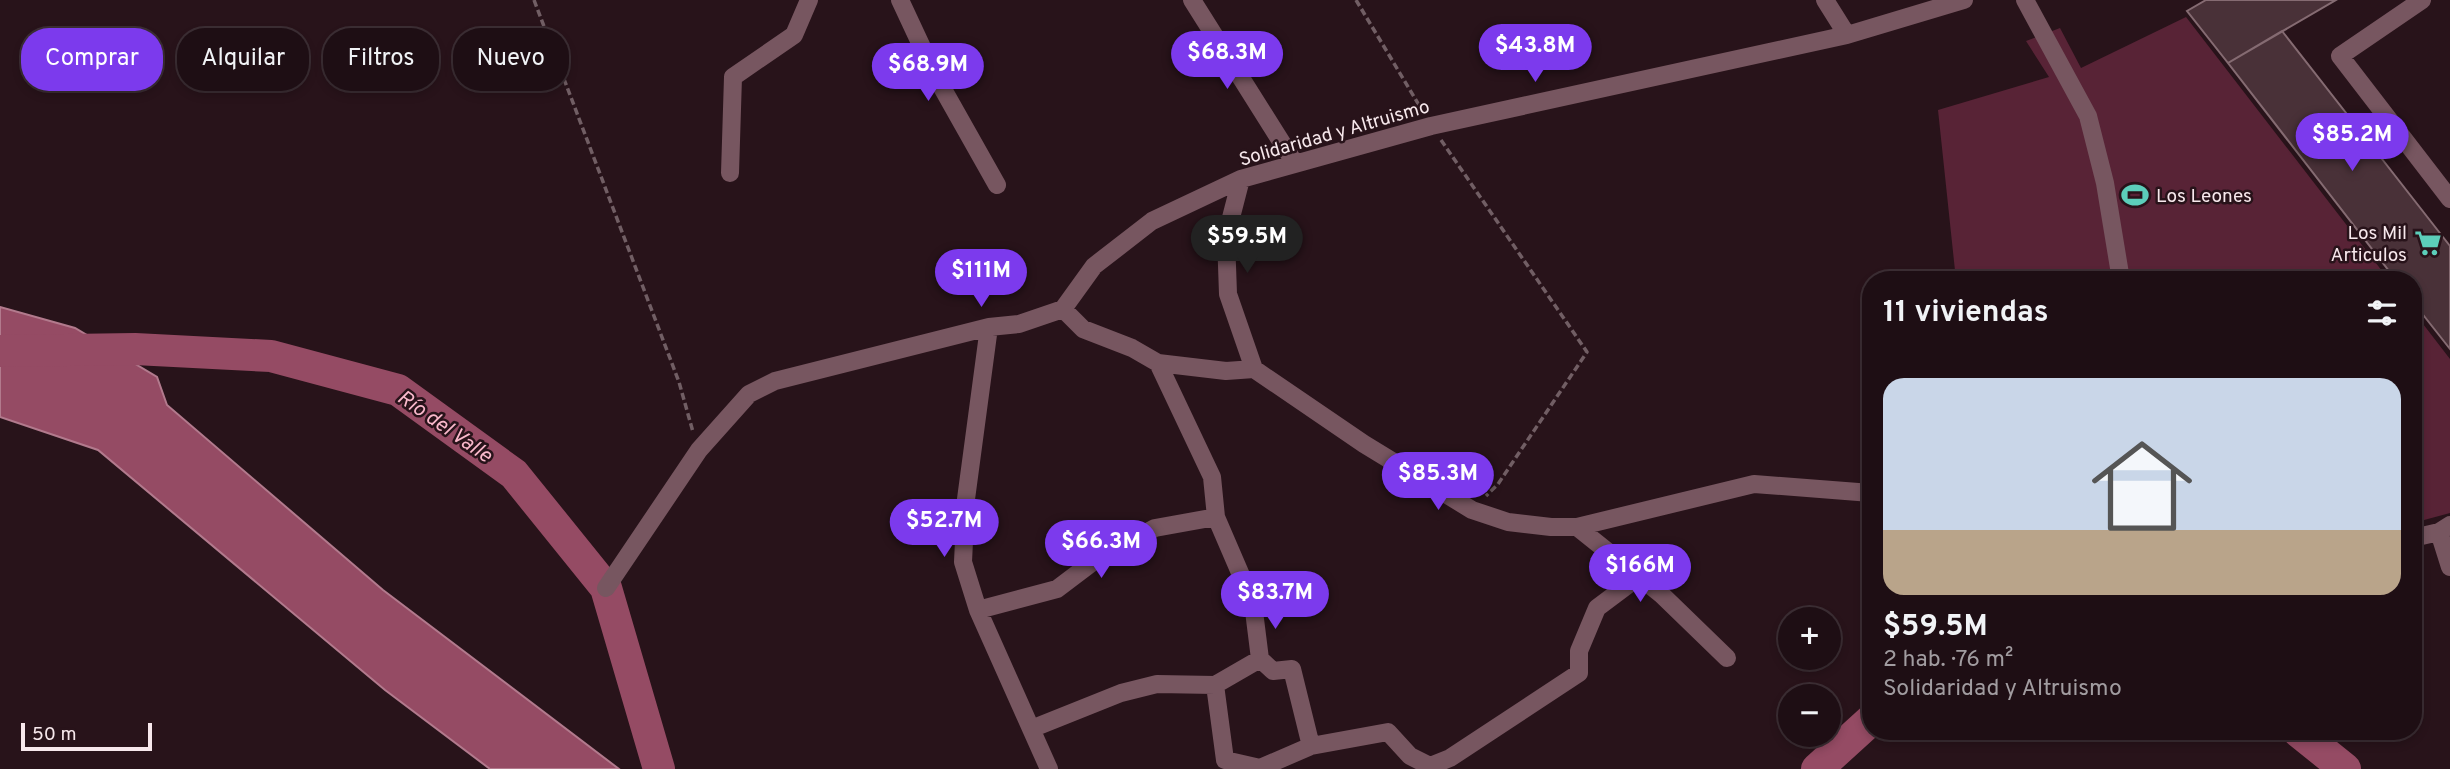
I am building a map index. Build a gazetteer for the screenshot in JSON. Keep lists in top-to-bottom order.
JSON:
{
  "streets": {
    "street": ["Solidaridad y Altruismo"]
  },
  "water": ["Río del Valle"],
  "places": {
    "sports": ["Los Leones"],
    "supermarket": ["Los Mil Articulos"]
  },
  "scale_bar": "50 m",
  "page": {
    "price": [
      "$43.8M",
      "$68.3M",
      "$68.9M",
      "$85.2M",
      "$59.5M",
      "$111M",
      "$85.3M",
      "$52.7M",
      "$66.3M",
      "$166M",
      "$83.7M"
    ],
    "chip": [
      "Comprar",
      "Alquilar",
      "Filtros",
      "Nuevo"
    ],
    "heading": "11 viviendas",
    "list": [
      {
        "name": "$59.5M",
        "note": "2 hab. · 76 m² · Solidaridad y Altruismo"
      }
    ],
    "map_buttons": ["+", "−"],
    "scale": "50 m"
  }
}
